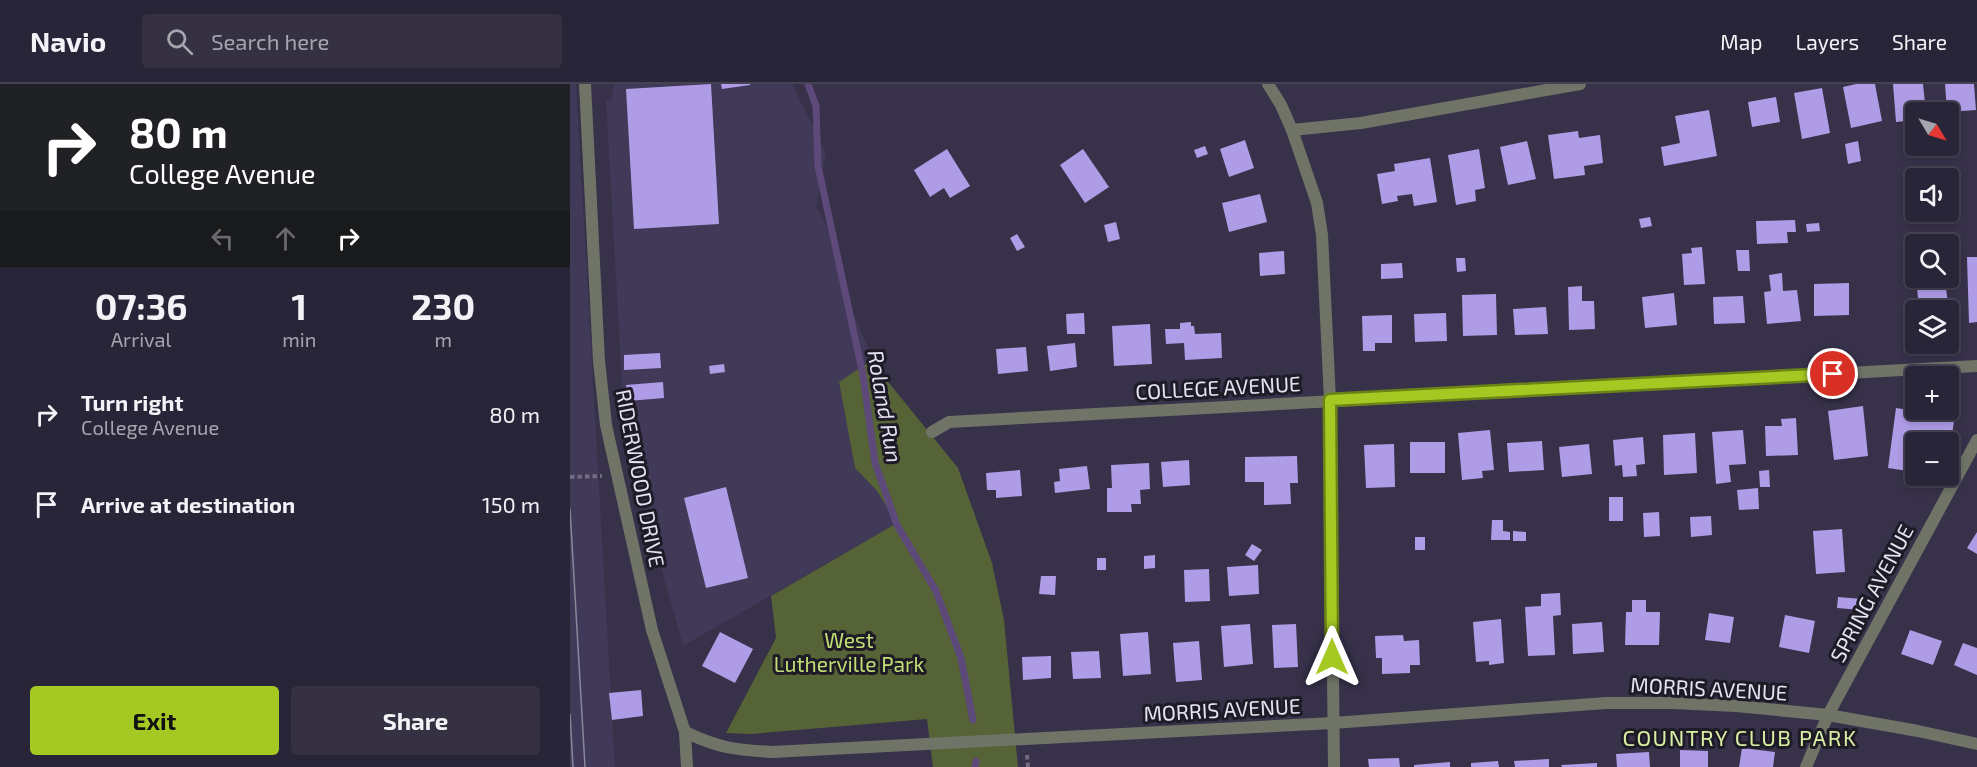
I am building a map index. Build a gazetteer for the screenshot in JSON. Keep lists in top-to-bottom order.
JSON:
{
  "streets": {
    "street": [
      "COLLEGE AVENUE",
      "RIDERWOOD DRIVE",
      "SPRING AVENUE",
      "MORRIS AVENUE"
    ]
  },
  "crossings": [
    ["RIDERWOOD DRIVE", "MORRIS AVENUE"],
    ["SPRING AVENUE", "MORRIS AVENUE"]
  ],
  "districts": ["COUNTRY CLUB PARK"],
  "water": ["Roland Run"],
  "parks": ["West Lutherville Park"],
  "north": "bottom right",
  "page": {
    "header": "Navio",
    "search": "Search here",
    "nav": ["Map", "Layers", "Share"],
    "turn": ["80 m", "College Avenue"],
    "map_buttons": ["+", "−"],
    "eta": [
      "07:36",
      "Arrival",
      "1",
      "min",
      "230",
      "m"
    ],
    "list": [
      {
        "name": "Turn right",
        "note": "College Avenue",
        "value": "80 m"
      },
      {
        "name": "Arrive at destination",
        "value": "150 m"
      }
    ],
    "buttons": ["Exit", "Share"]
  }
}
